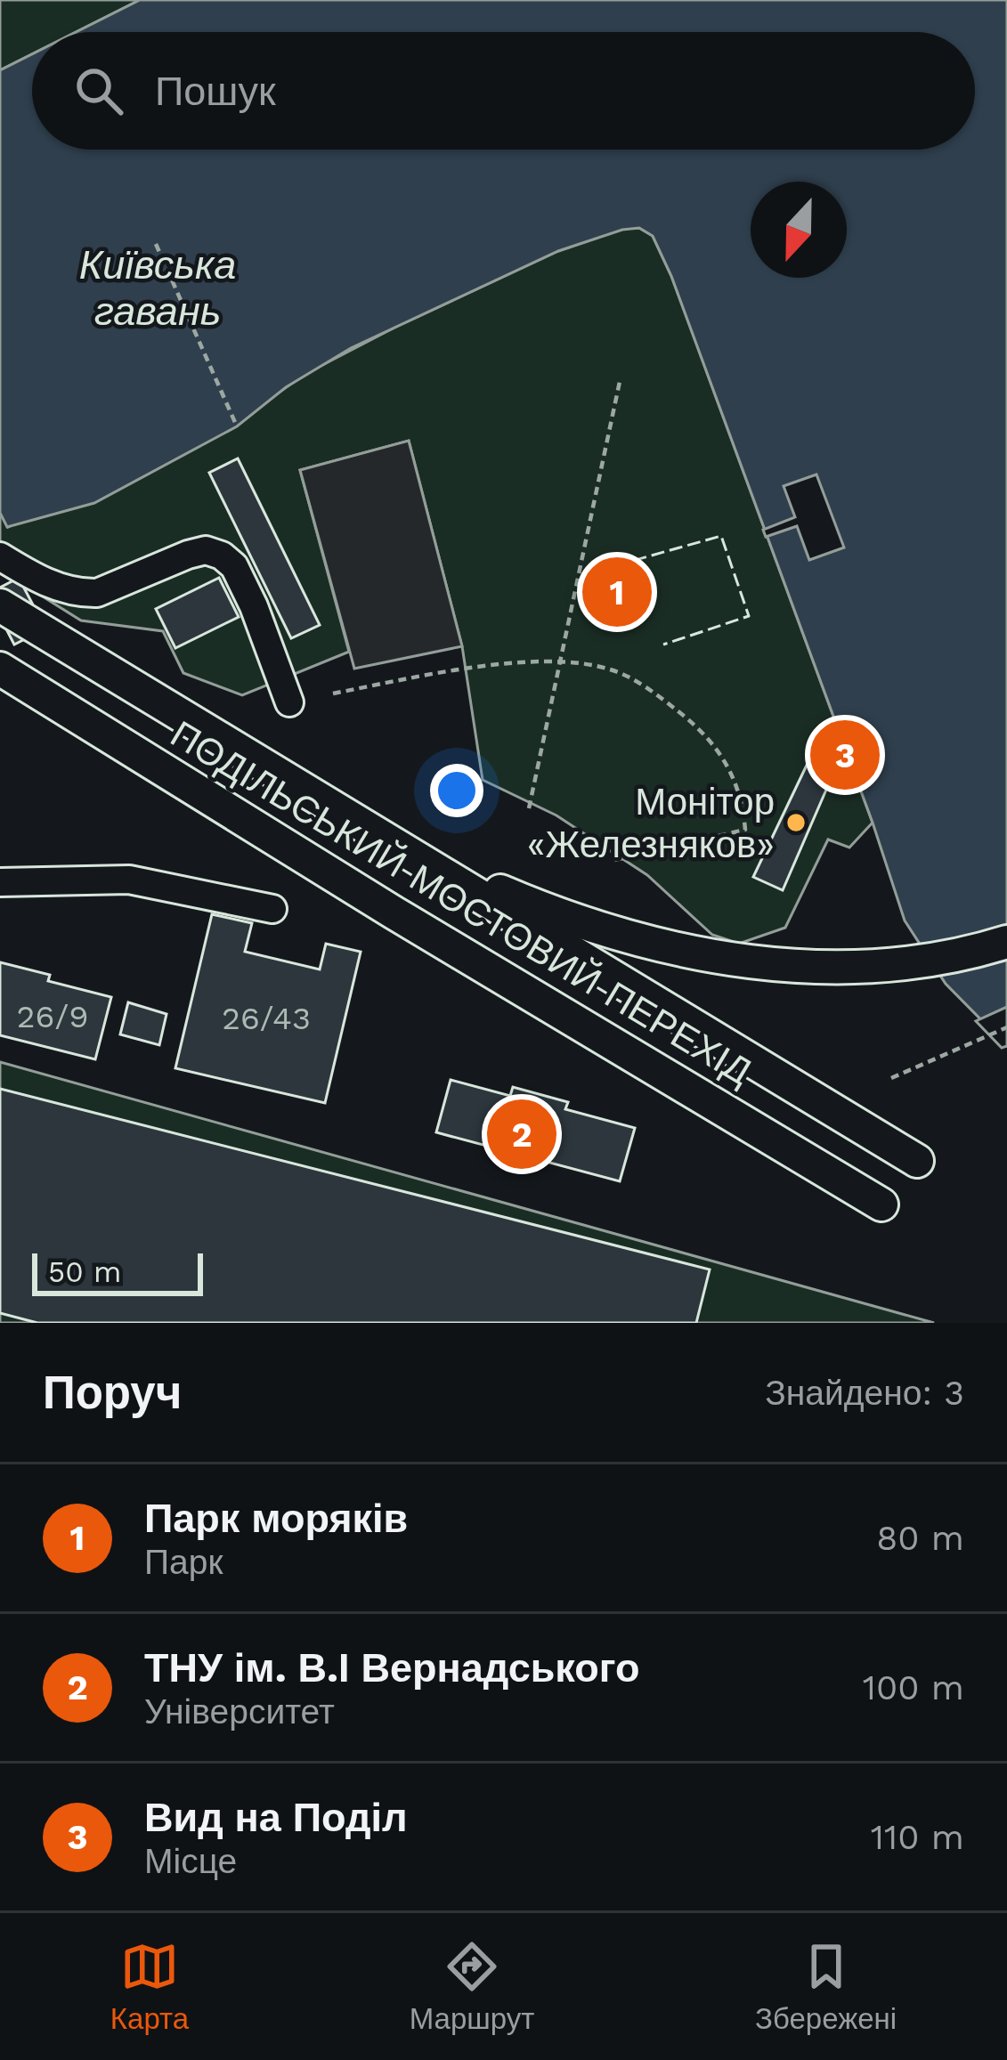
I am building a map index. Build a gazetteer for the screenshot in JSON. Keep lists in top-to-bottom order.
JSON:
{
  "streets": {
    "main road": ["ПОДІЛЬСЬКИЙ МОСТОВИЙ ПЕРЕХІД"]
  },
  "water": ["Київська гавань"],
  "places": ["Монітор «Железняков»"],
  "house_numbers": ["26/9", "26/43"],
  "scale_bar": "50 m",
  "north": "bottom",
  "page": {
    "search": "Пошук",
    "pins": ["1", "3", "2"],
    "scale": "50 m",
    "heading": ["Поруч", "Знайдено: 3"],
    "list": [
      {
        "mark": "1",
        "name": "Парк моряків",
        "note": "Парк",
        "value": "80 m"
      },
      {
        "mark": "2",
        "name": "ТНУ ім. В.І Вернадського",
        "note": "Університет",
        "value": "100 m"
      },
      {
        "mark": "3",
        "name": "Вид на Поділ",
        "note": "Місце",
        "value": "110 m"
      }
    ],
    "nav": ["Карта", "Маршрут", "Збережені"]
  }
}
